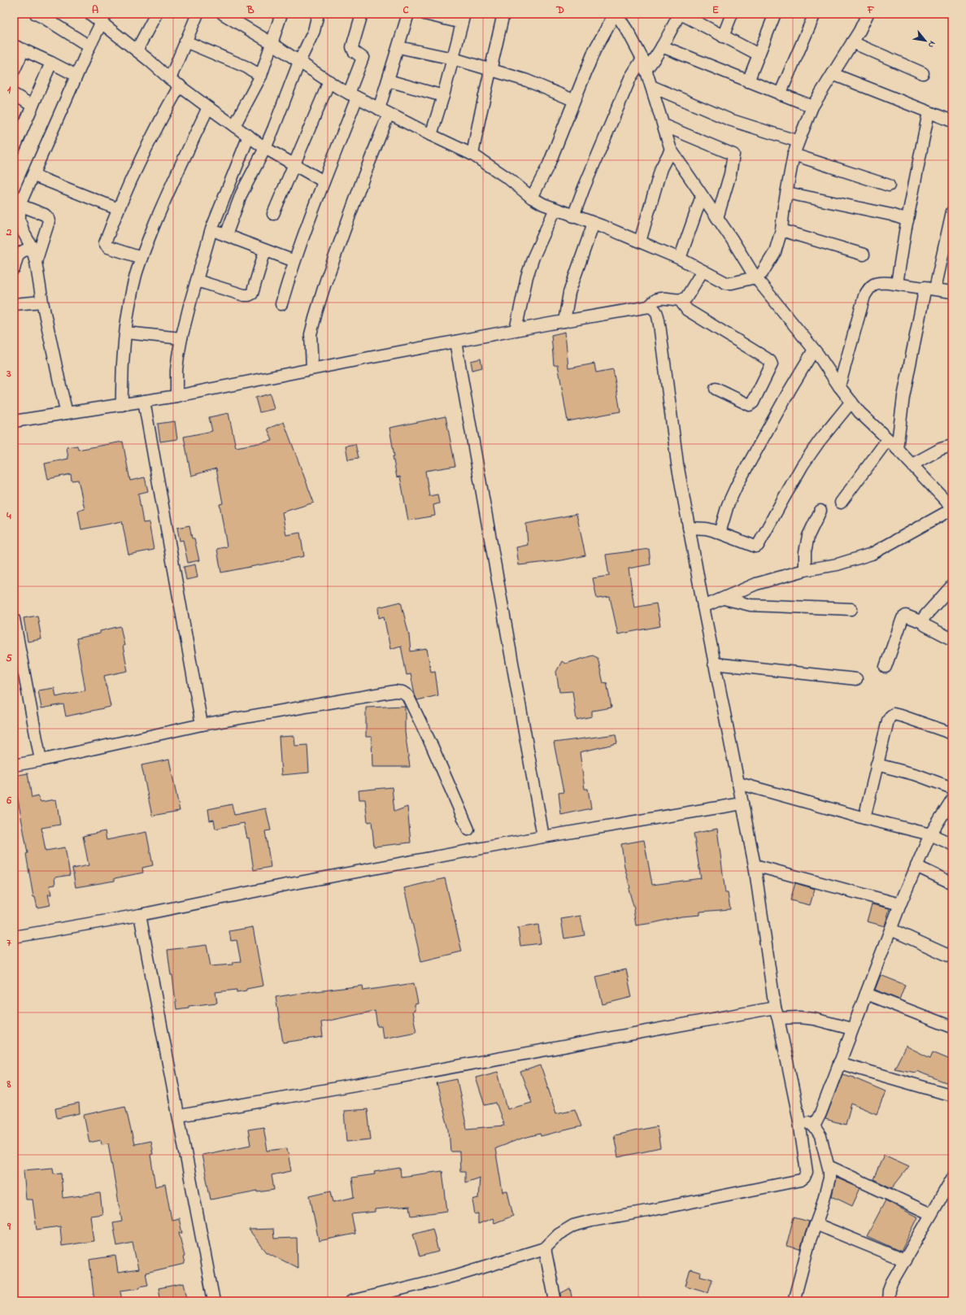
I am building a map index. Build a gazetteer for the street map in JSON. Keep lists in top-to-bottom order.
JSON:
{
  "north": "bottom right",
  "grid": {
    "columns": [
      "A",
      "B",
      "C",
      "D",
      "E",
      "F"
    ],
    "rows": [
      "1",
      "2",
      "3",
      "4",
      "5",
      "6",
      "7",
      "8",
      "9"
    ]
  }
}
